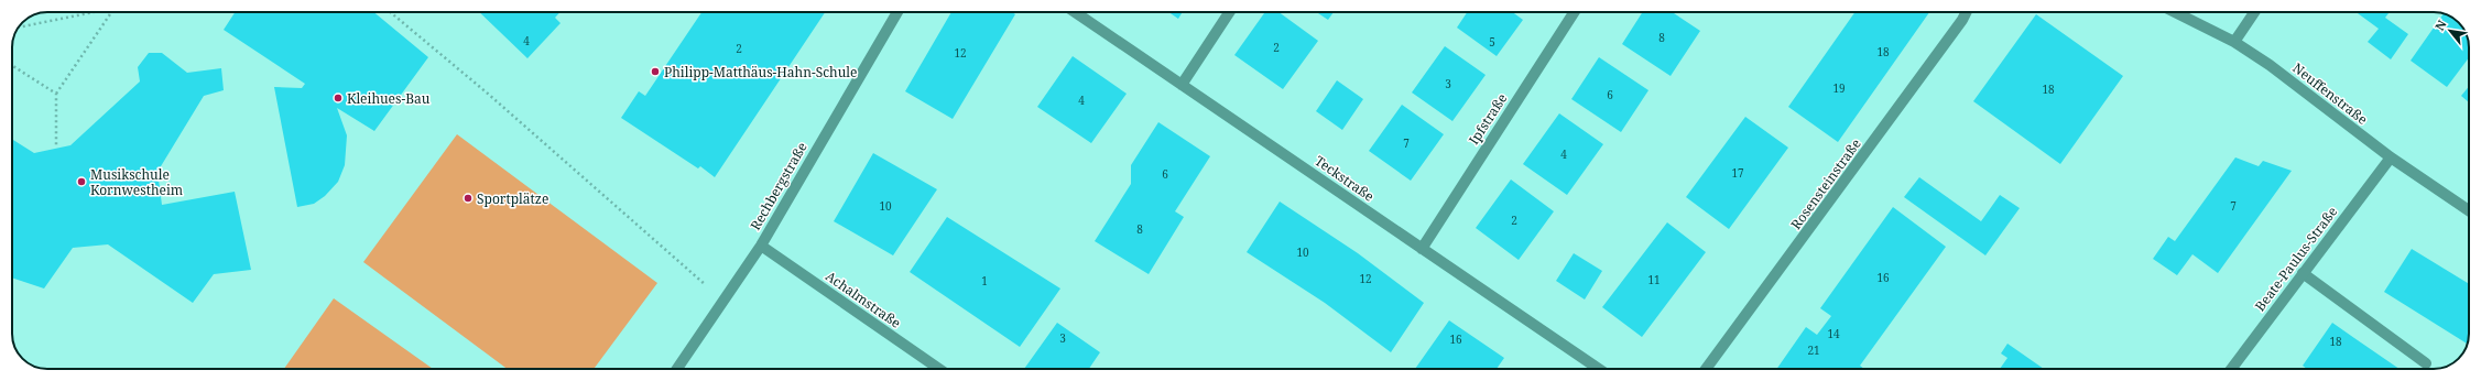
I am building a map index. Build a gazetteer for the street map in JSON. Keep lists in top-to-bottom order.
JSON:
{
  "streets": {
    "street": [
      "Neuffenstraße",
      "Ipfstraße",
      "Teckstraße",
      "Rosensteinstraße",
      "Rechbergstraße",
      "Beate-Paulus-Straße",
      "Achalmstraße"
    ]
  },
  "crossings": [
    ["Neuffenstraße", "Beate-Paulus-Straße"],
    ["Ipfstraße", "Teckstraße"],
    ["Rechbergstraße", "Achalmstraße"]
  ],
  "places": [
    "Philipp-Matthäus-Hahn-Schule",
    "Kleihues-Bau",
    "Musikschule Kornwestheim",
    "Sportplätze"
  ],
  "house_numbers": [
    "8",
    "4",
    "5",
    "2",
    "2",
    "18",
    "12",
    "3",
    "19",
    "18",
    "6",
    "4",
    "7",
    "4",
    "17",
    "6",
    "10",
    "7",
    "2",
    "8",
    "10",
    "16",
    "12",
    "11",
    "1",
    "14",
    "3",
    "16",
    "18",
    "21"
  ],
  "north": "top left"
}
